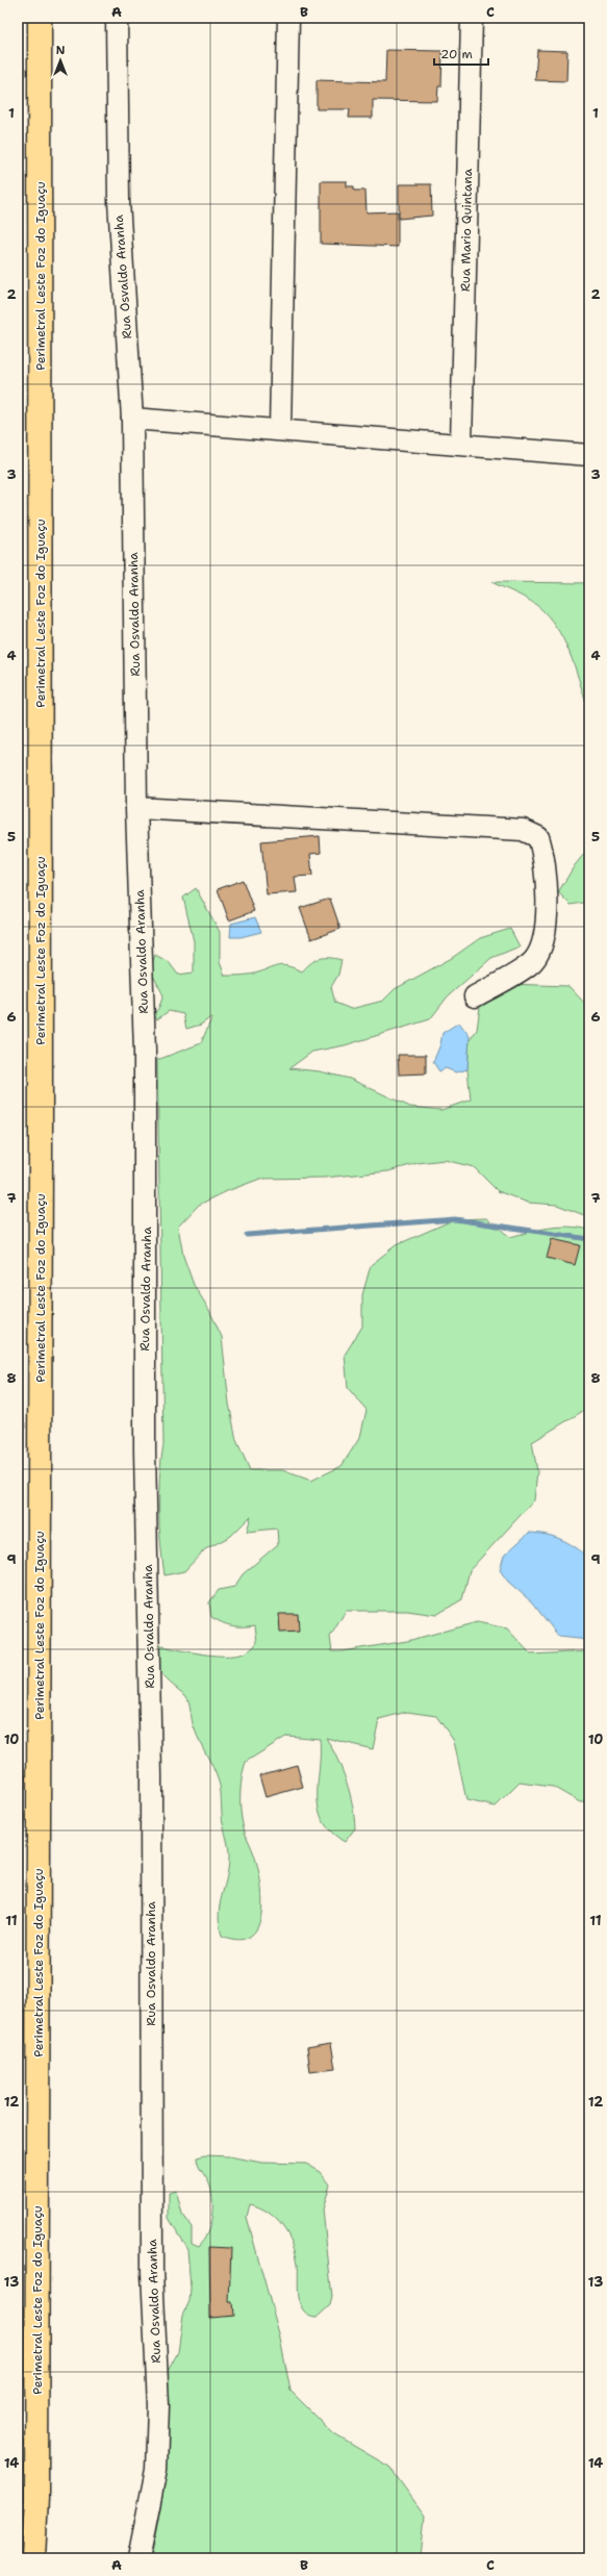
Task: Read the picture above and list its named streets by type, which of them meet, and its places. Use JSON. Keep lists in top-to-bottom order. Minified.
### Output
{"streets":{"highway":["Perimetral Leste Foz do Iguaçu"],"street":["Rua Mario Quintana","Rua Osvaldo Aranha"]},"scale_bar":"20 m","north":"top","grid":{"columns":["A","B","C"],"rows":["1","2","3","4","5","6","7","8","9","10","11","12","13","14"]}}
